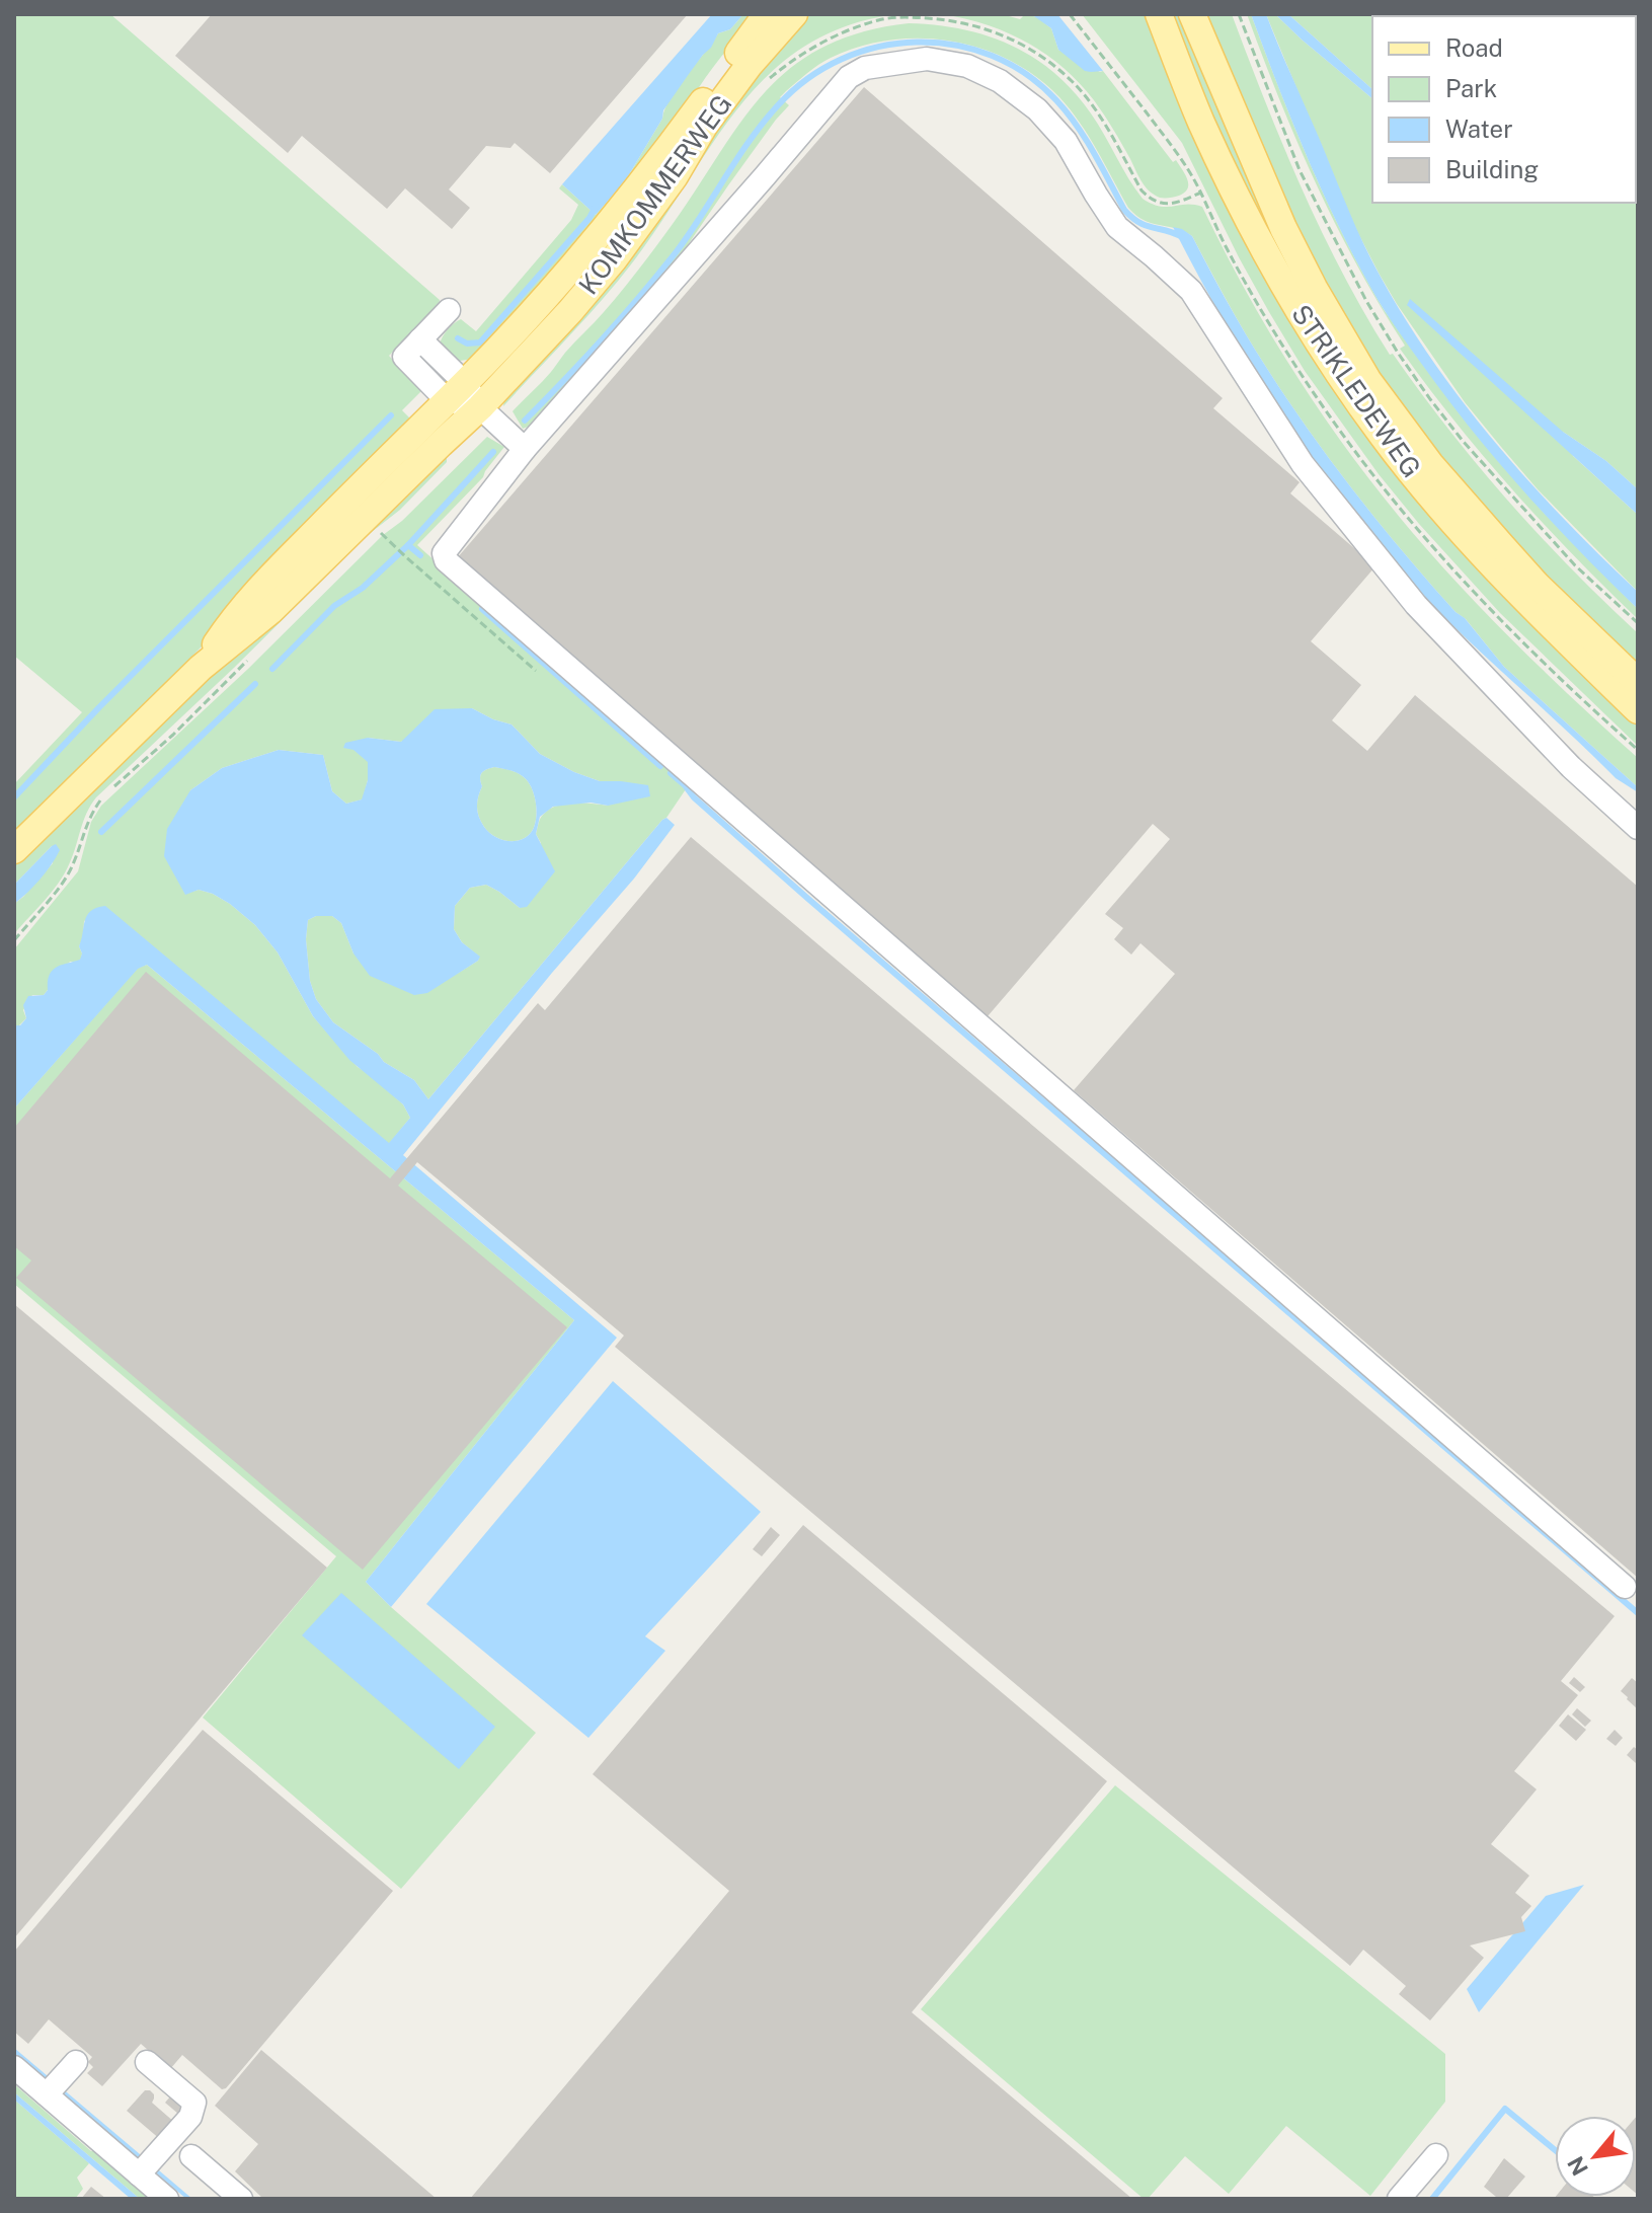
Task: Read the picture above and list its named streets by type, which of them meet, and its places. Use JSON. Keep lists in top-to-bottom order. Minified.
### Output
{"streets":{"main road":["KOMKOMMERWEG","STRIKLEDEWEG"]},"legend":["Road","Park","Water","Building"],"north":"bottom left"}
